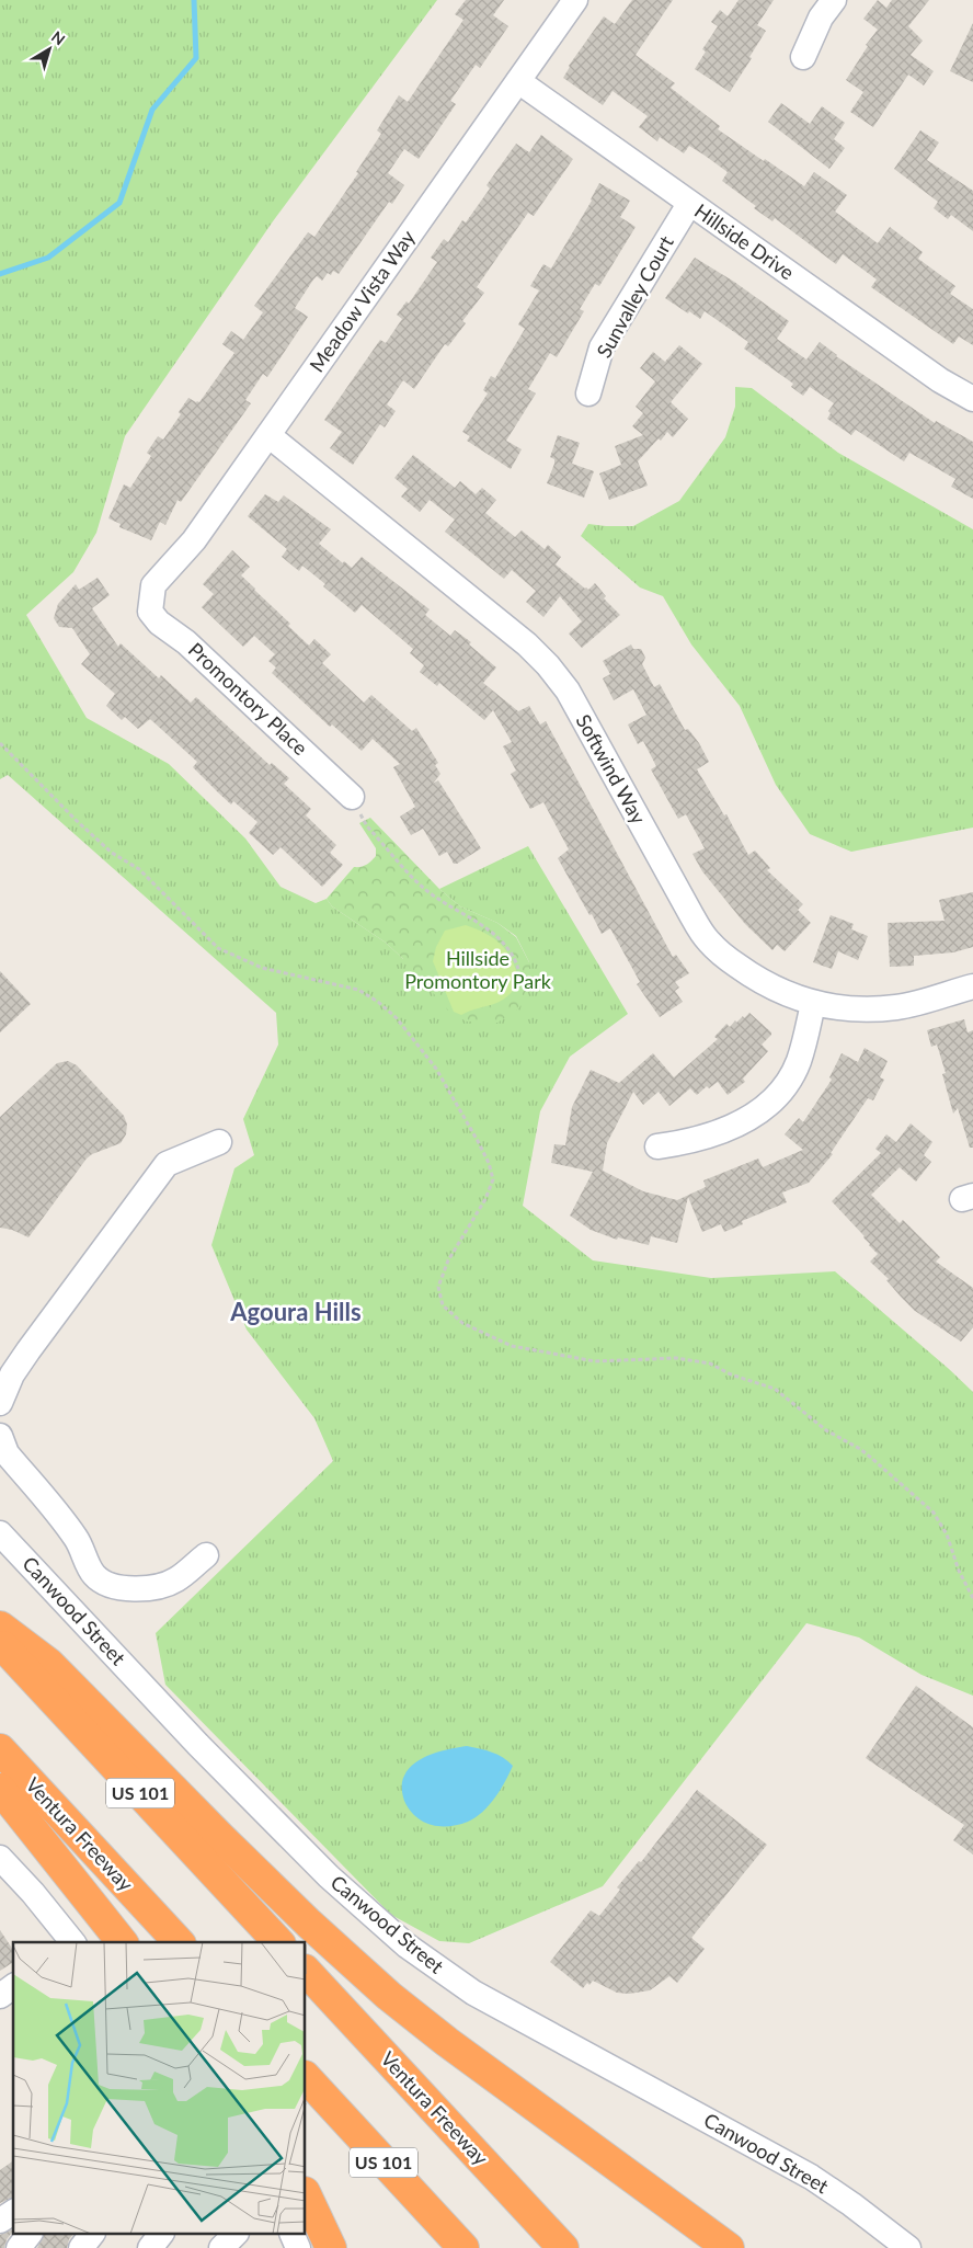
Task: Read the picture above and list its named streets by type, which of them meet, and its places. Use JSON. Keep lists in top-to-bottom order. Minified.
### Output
{"streets":{"highway":["US 101","Ventura Freeway"],"street":["Hillside Drive","Sunvalley Court","Meadow Vista Way","Promontory Place","Softwind Way","Canwood Street"]},"crossings":[["Hillside Drive","Sunvalley Court"],["Hillside Drive","Meadow Vista Way"],["Meadow Vista Way","Promontory Place"],["Meadow Vista Way","Softwind Way"]],"districts":["Agoura Hills"],"parks":["Hillside Promontory Park"],"north":"top right"}
